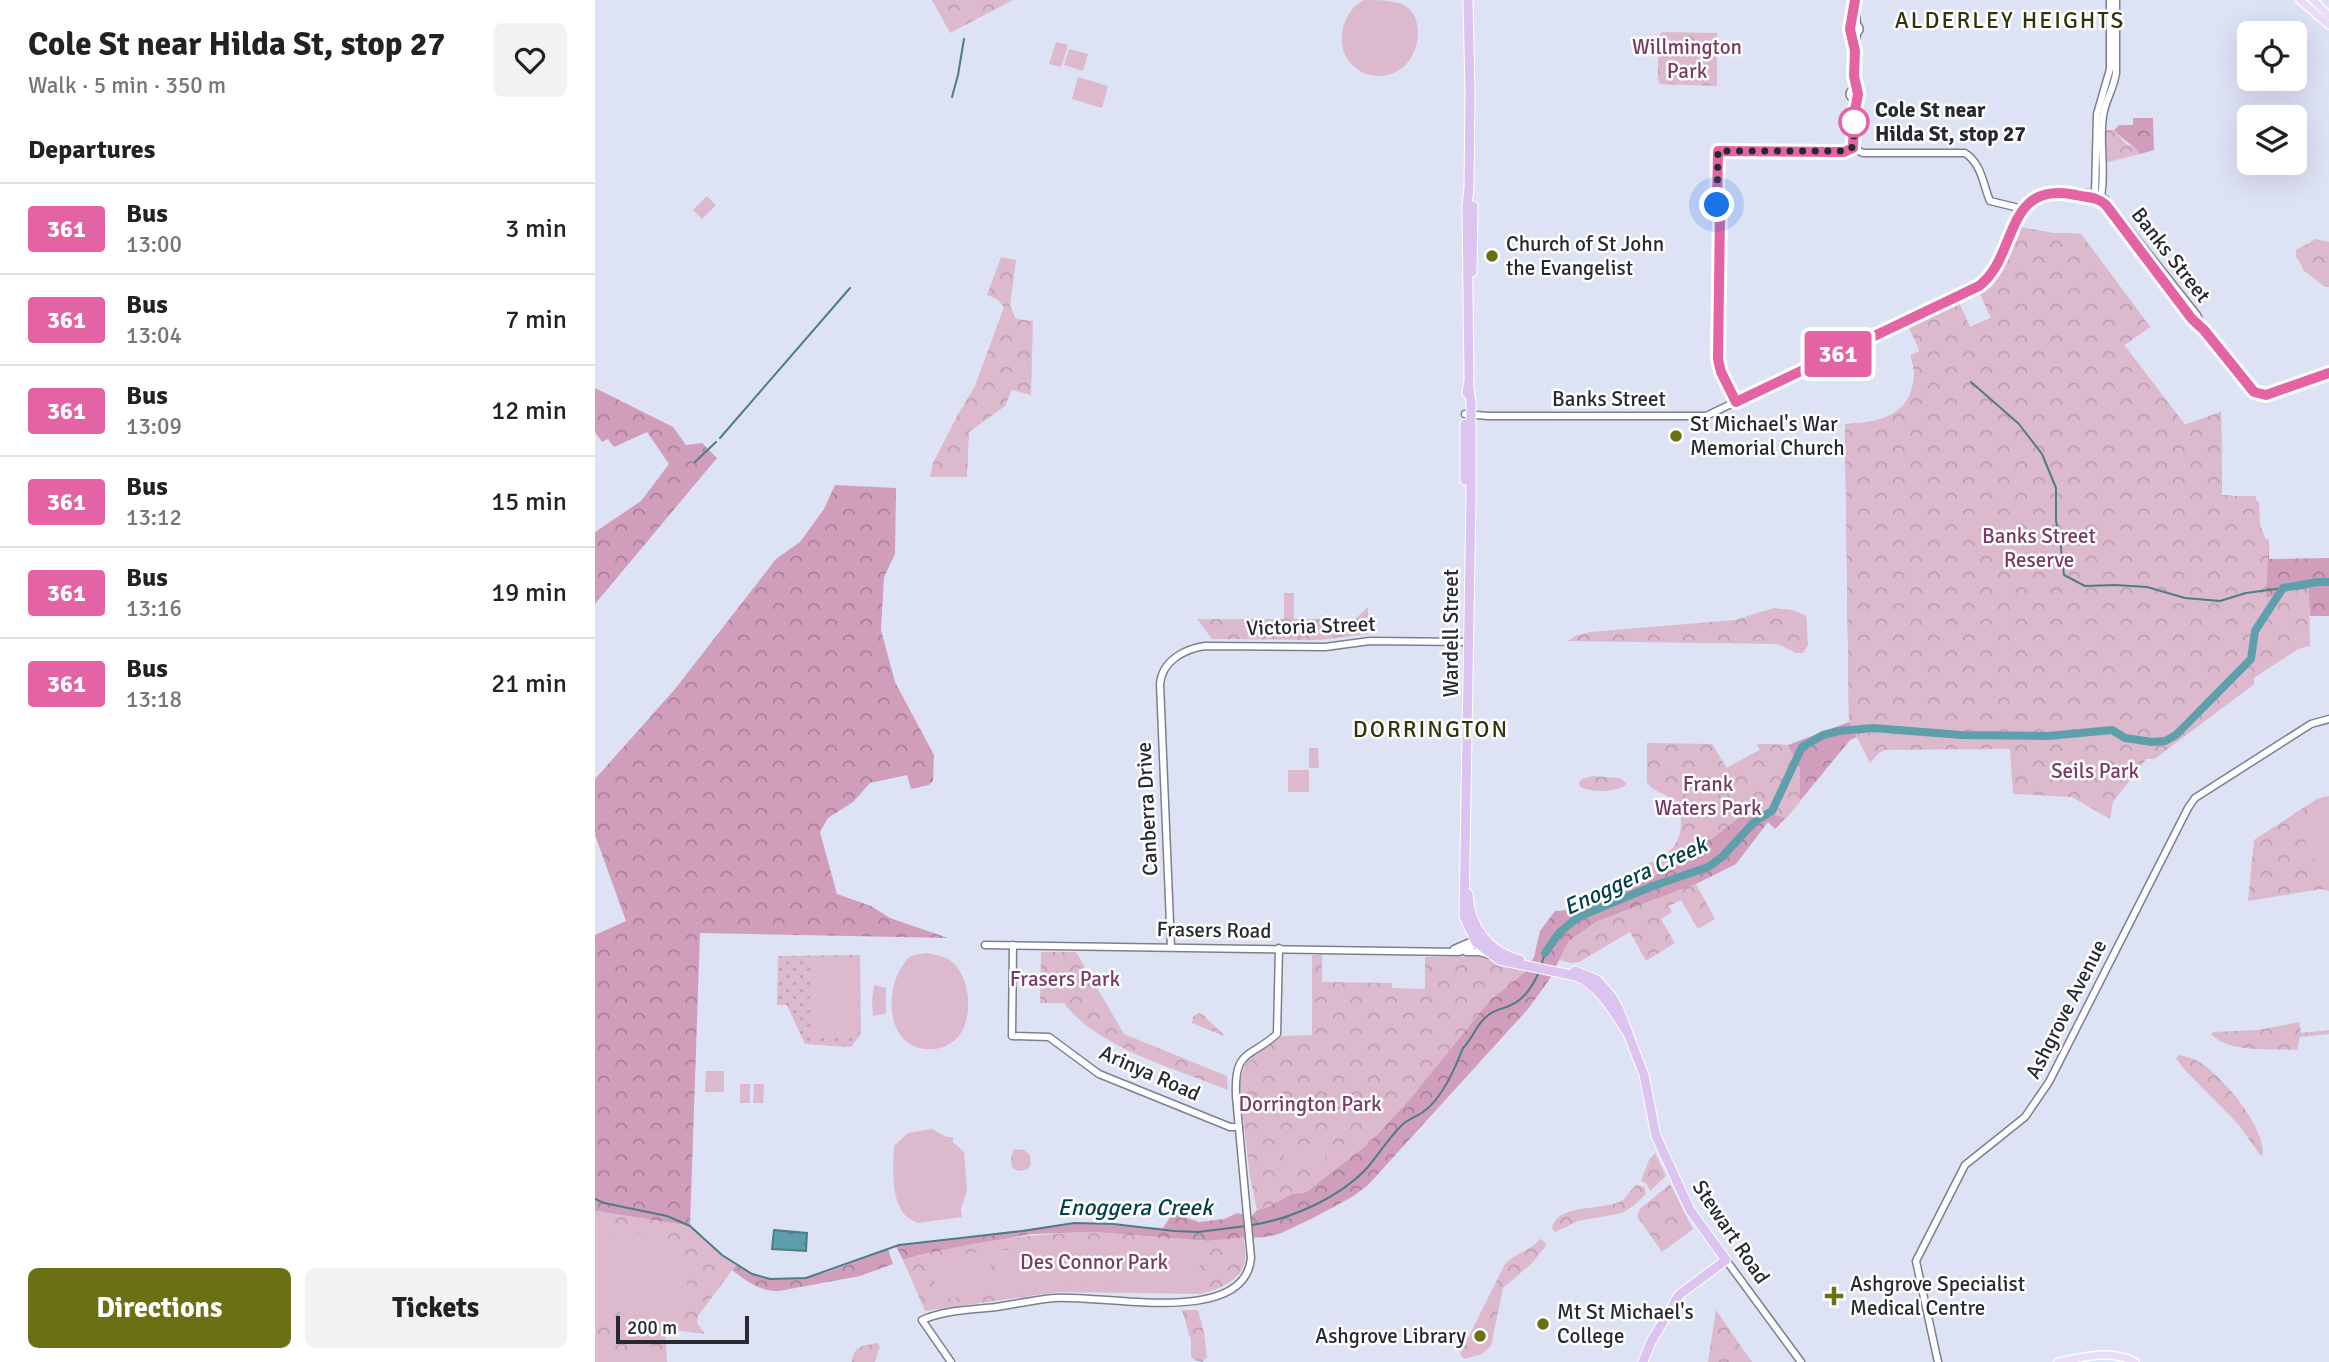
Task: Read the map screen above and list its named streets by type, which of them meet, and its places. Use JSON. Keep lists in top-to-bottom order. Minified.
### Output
{"streets":{"highway":["Wardell Street","Stewart Road"],"street":["Banks Street","Victoria Street","Canberra Drive","Frasers Road","Ashgrove Avenue","Arinya Road"]},"crossings":[["Banks Street","Wardell Street"],["Victoria Street","Wardell Street"],["Victoria Street","Canberra Drive"],["Wardell Street","Frasers Road"],["Wardell Street","Stewart Road"],["Canberra Drive","Frasers Road"],["Frasers Road","Arinya Road"],["Frasers Road","Stewart Road"]],"districts":["ALDERLEY HEIGHTS","DORRINGTON"],"water":["Enoggera Creek"],"parks":["Willmington Park","Banks Street Reserve","Seils Park","Frank Waters Park","Frasers Park","Dorrington Park","Des Connor Park"],"places":{"other":["Cole St near Hilda St, stop 27","Church of St John the Evangelist","St Michael's War Memorial Church","Mt St Michael's College","Ashgrove Library"],"health":["Ashgrove Specialist Medical Centre"]},"lines":["bus line 361"],"scale_bar":"200 m","page":{"heading":[["Cole St near Hilda St, stop 27","Walk · 5 min · 350 m"],"Departures"],"on_map":"361","list":[{"mark":"361","name":"Bus","note":"13:00","value":"3 min"},{"mark":"361","name":"Bus","note":"13:04","value":"7 min"},{"mark":"361","name":"Bus","note":"13:09","value":"12 min"},{"mark":"361","name":"Bus","note":"13:12","value":"15 min"},{"mark":"361","name":"Bus","note":"13:16","value":"19 min"},{"mark":"361","name":"Bus","note":"13:18","value":"21 min"}],"buttons":["Directions","Tickets"],"scale":"200 m"}}
